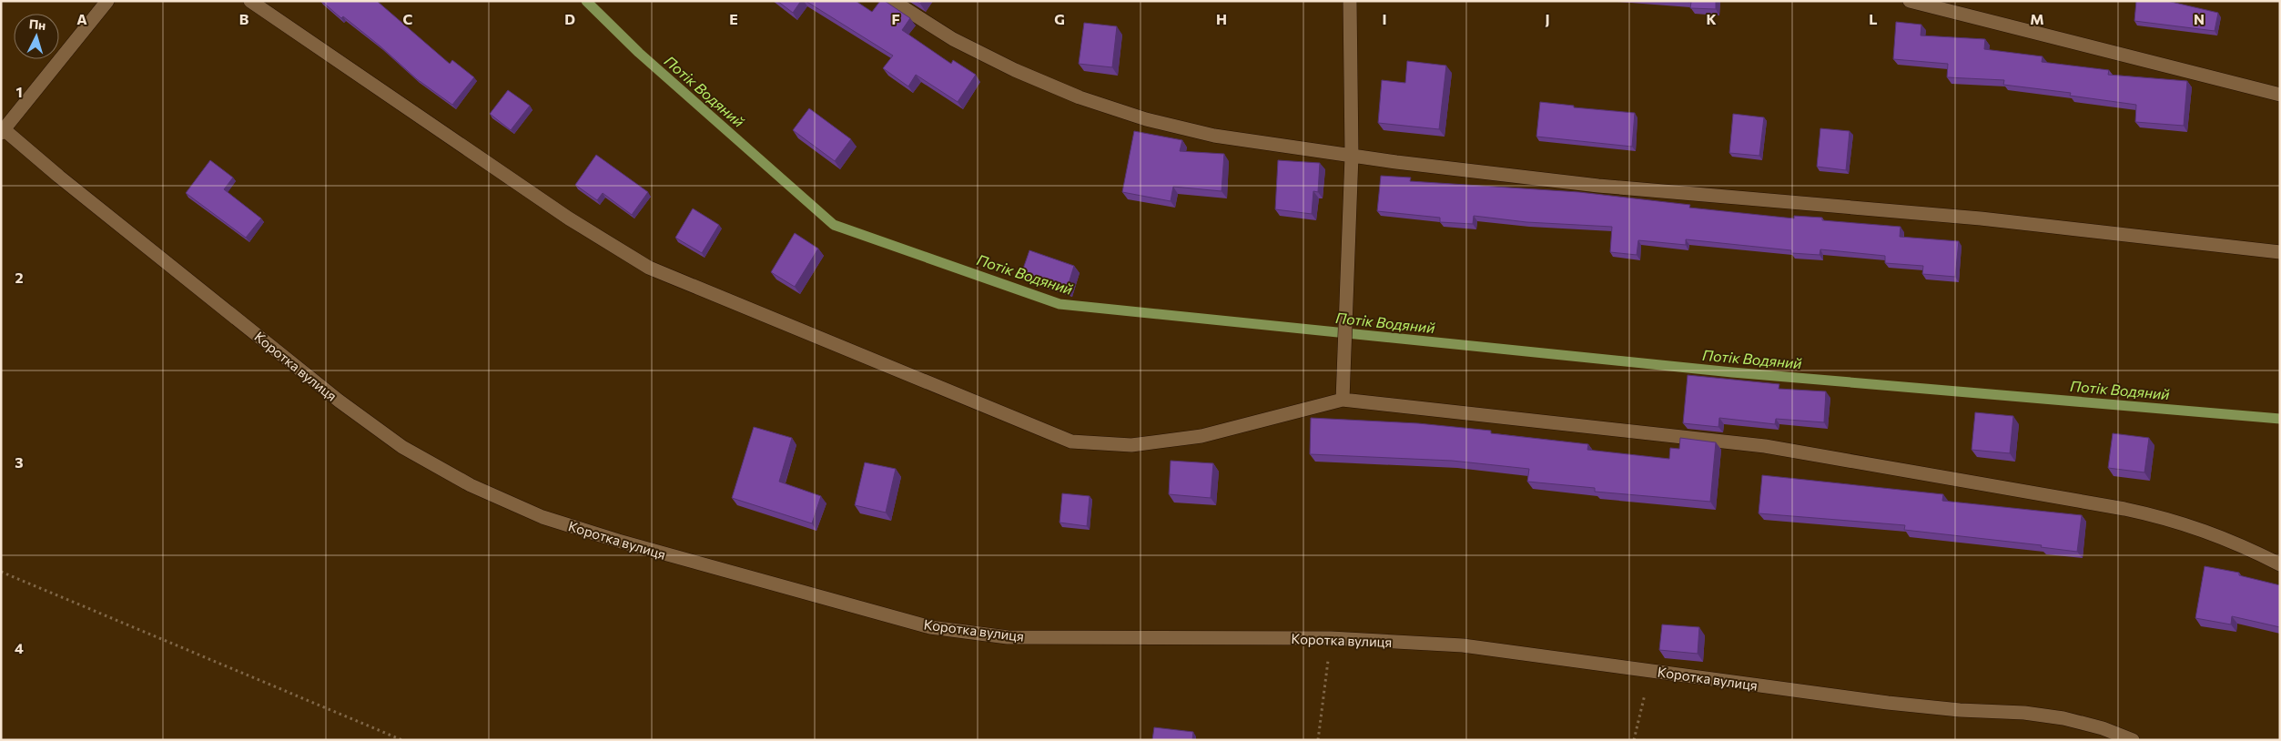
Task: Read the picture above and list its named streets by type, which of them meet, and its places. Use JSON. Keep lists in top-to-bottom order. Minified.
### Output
{"streets":{"street":["Коротка вулиця"]},"water":["Потік Водяний"],"north":"top","grid":{"columns":["A","B","C","D","E","F","G","H","I","J","K","L","M","N"],"rows":["1","2","3","4"]}}
